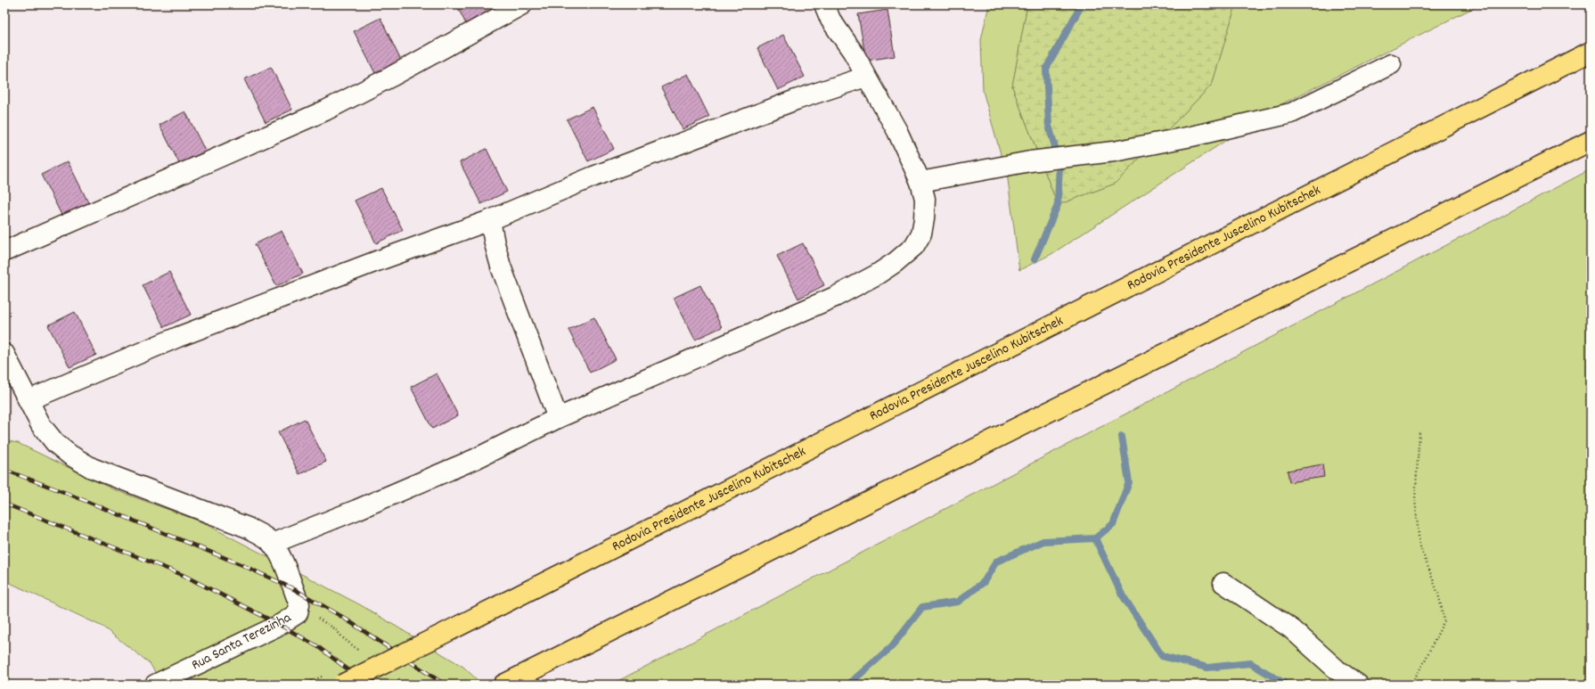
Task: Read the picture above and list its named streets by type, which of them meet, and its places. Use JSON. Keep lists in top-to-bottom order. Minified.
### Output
{"streets":{"highway":["Rodovia Presidente Juscelino Kubitschek"],"street":["Rua Santa Terezinha"]}}
